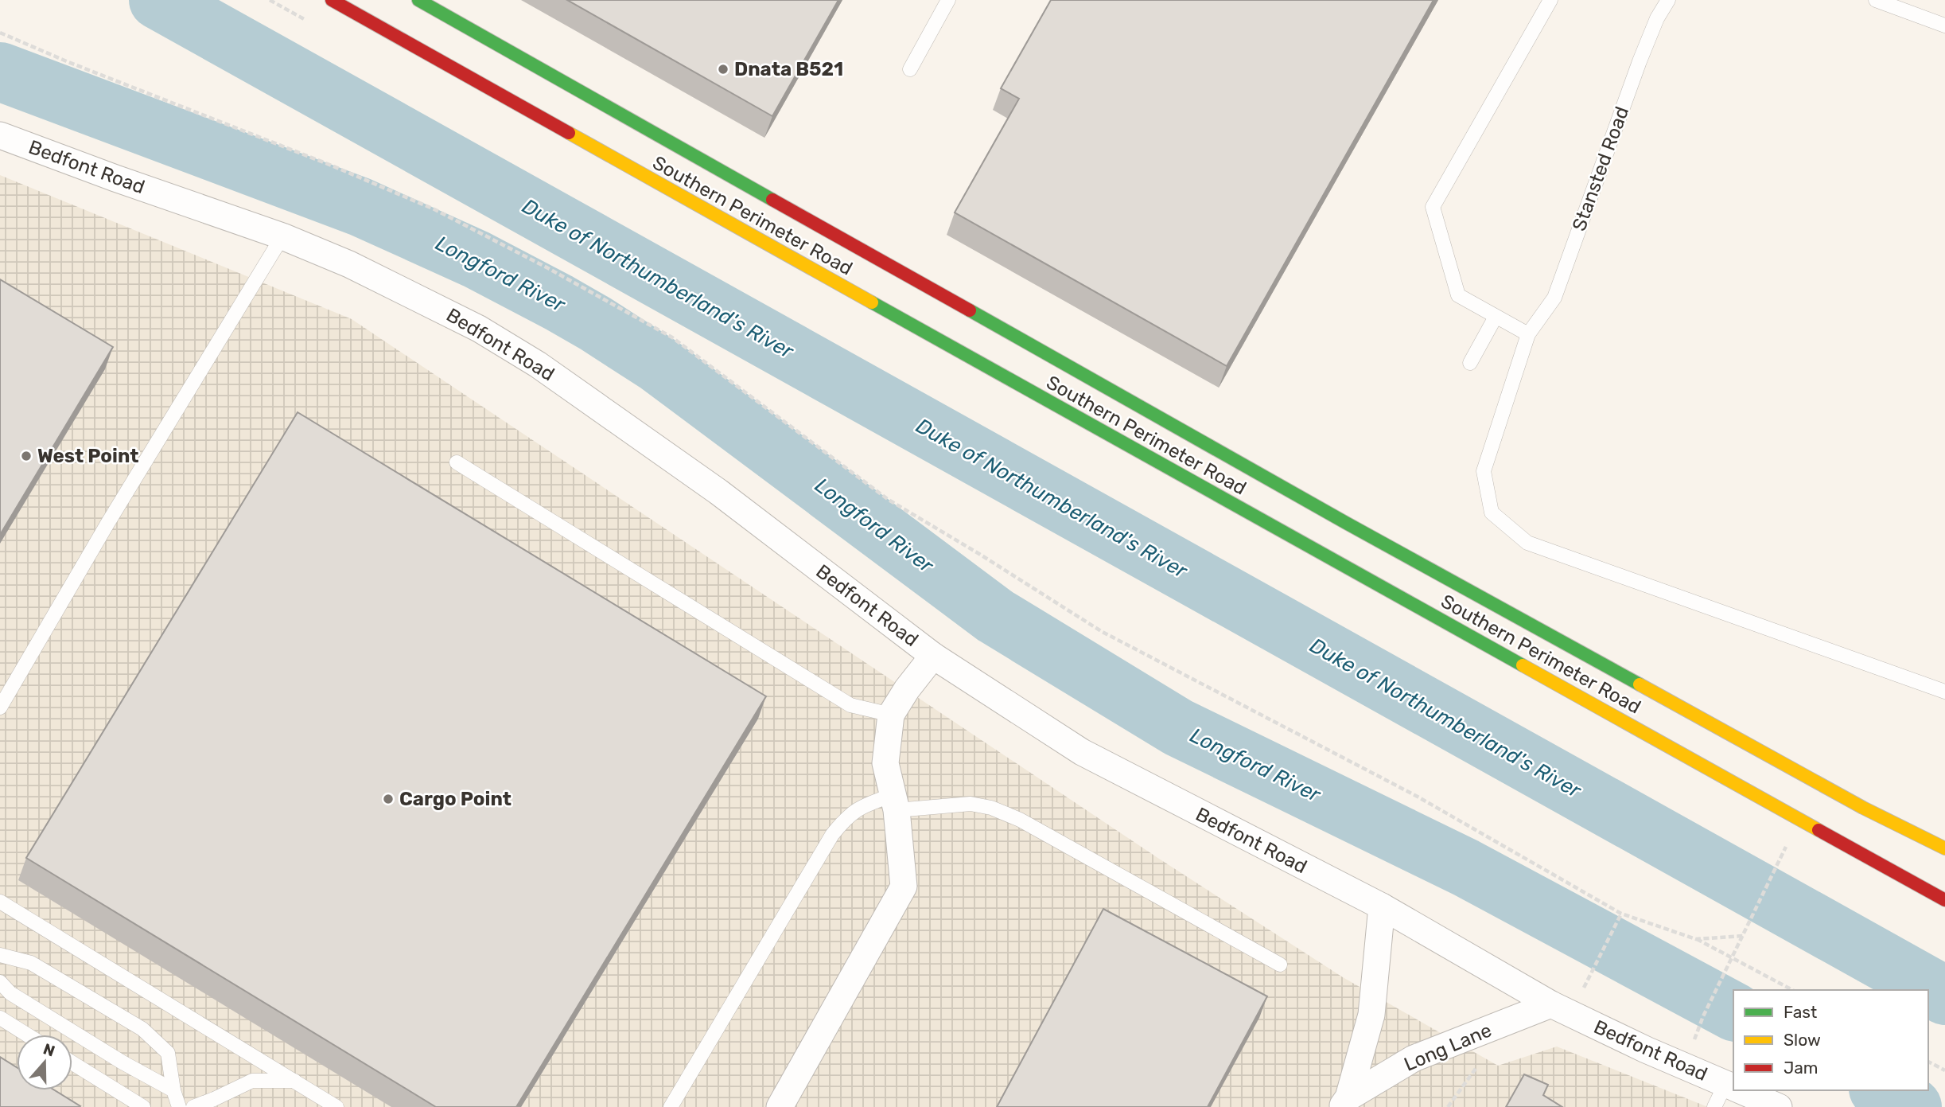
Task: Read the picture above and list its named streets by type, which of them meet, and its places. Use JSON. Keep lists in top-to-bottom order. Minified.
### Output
{"streets":{"street":["Bedfont Road","Southern Perimeter Road","Long Lane"],"lane":["Stansted Road"]},"crossings":[["Bedfont Road","Long Lane"]],"water":["Longford River","Duke of Northumberland's River"],"places":["Dnata B521","West Point","Cargo Point"],"legend":["Fast","Slow","Jam"],"north":"top"}
